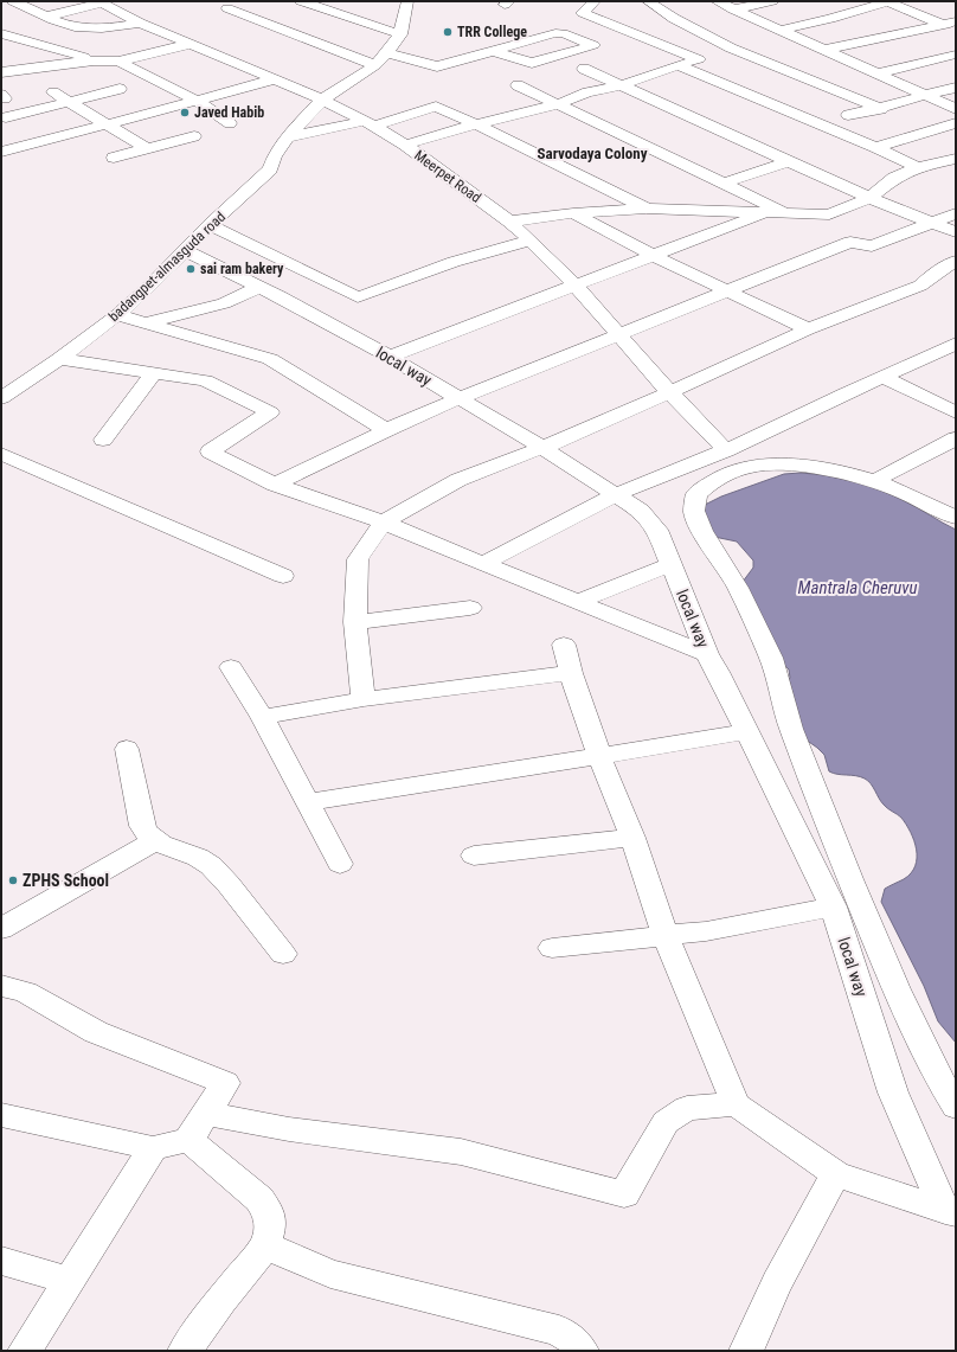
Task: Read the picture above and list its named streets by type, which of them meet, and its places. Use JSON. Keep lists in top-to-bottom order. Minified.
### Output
{"streets":{"street":["Meerpet Road","badangpet-almasguda road","local way"]},"crossings":[["Meerpet Road","badangpet-almasguda road"],["badangpet-almasguda road","local way"]],"districts":["Sarvodaya Colony"],"water":["Mantrala Cheruvu"],"places":["TRR College","Javed Habib","sai ram bakery","ZPHS School"]}
